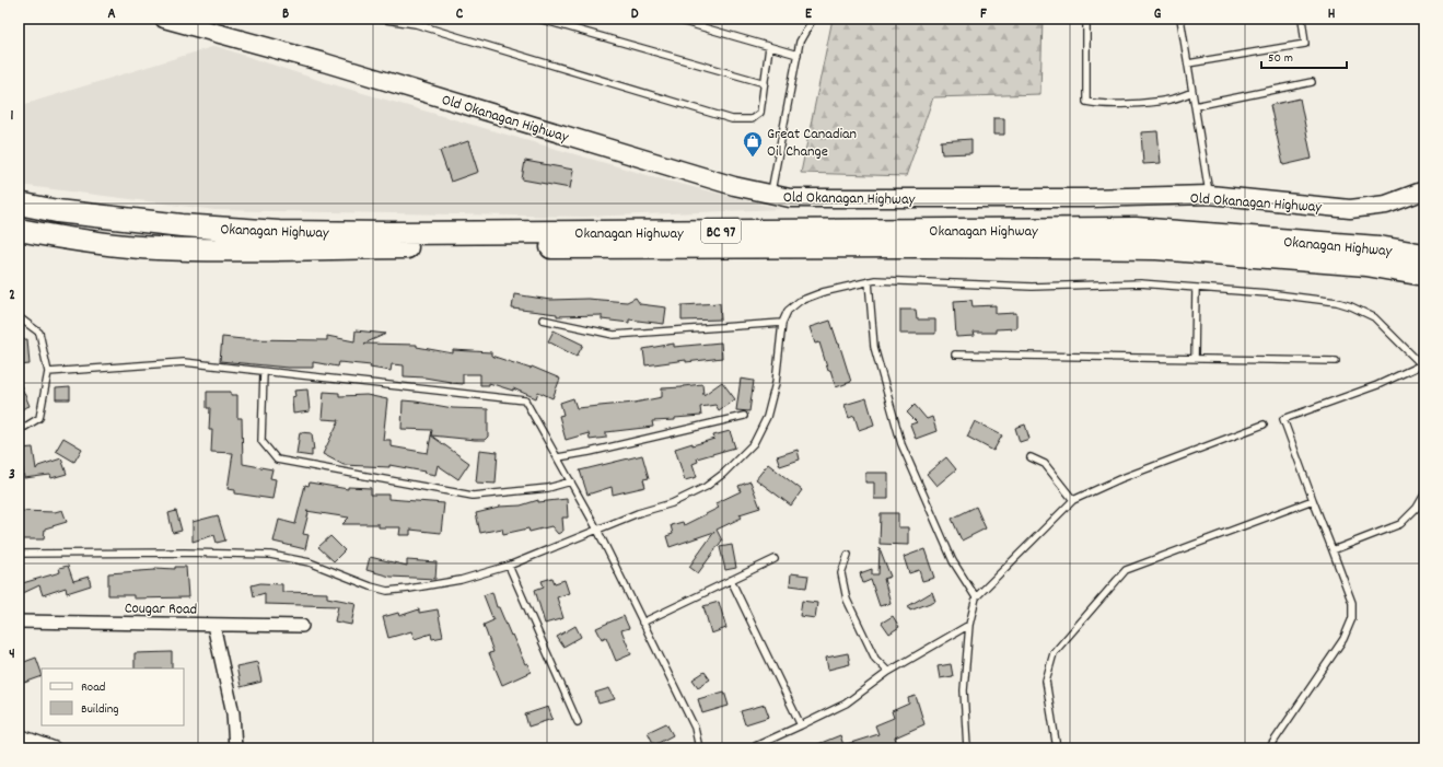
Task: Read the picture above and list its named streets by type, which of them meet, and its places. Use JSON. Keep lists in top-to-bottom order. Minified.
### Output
{"streets":{"highway":["Okanagan Highway","BC 97"],"street":["Old Okanagan Highway","Cougar Road"]},"places":{"shop":["Great Canadian Oil Change"]},"legend":["Road","Building"],"scale_bar":"50 m","grid":{"columns":["A","B","C","D","E","F","G","H"],"rows":["1","2","3","4"]}}
